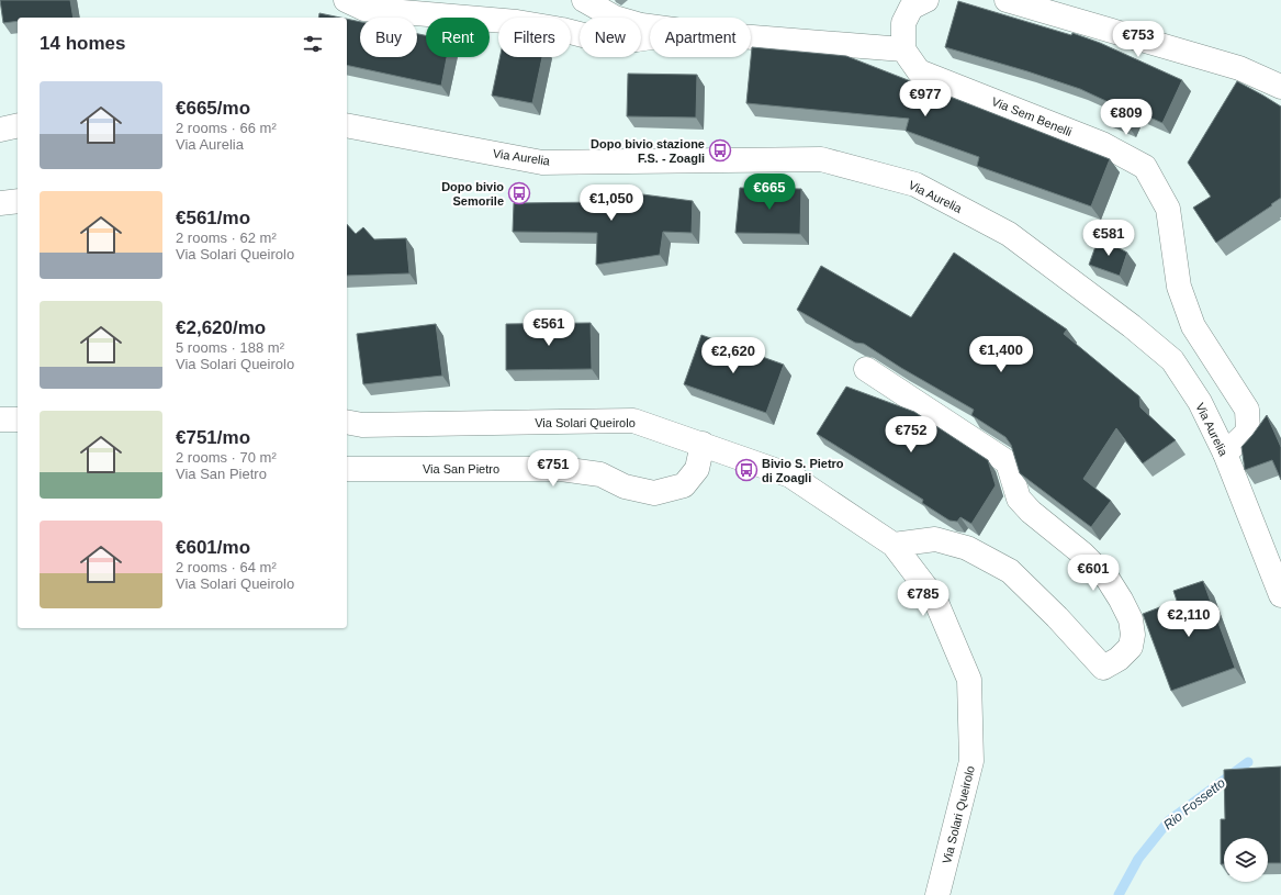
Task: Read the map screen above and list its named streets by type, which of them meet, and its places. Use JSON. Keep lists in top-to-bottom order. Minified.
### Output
{"streets":{"street":["Via Sem Benelli","Via Aurelia","Via Solari Queirolo","Via San Pietro"]},"crossings":[["Via Sem Benelli","Via Aurelia"],["Via Solari Queirolo","Via San Pietro"]],"water":["Rio Fossetto"],"places":{"bus stop":["Dopo bivio stazione F.S. - Zoagli","Dopo bivio Semorile","Bivio S. Pietro di Zoagli"]},"page":{"chip":["Buy","Rent","Filters","New","Apartment"],"heading":"14 homes","price":["€753","€977","€809","€665","€1,050","€581","€561","€1,400","€2,620","€752","€751","€601","€785","€2,110"],"list":[{"name":"€665/mo","note":"2 rooms · 66 m² · Via Aurelia"},{"name":"€561/mo","note":"2 rooms · 62 m² · Via Solari Queirolo"},{"name":"€2,620/mo","note":"5 rooms · 188 m² · Via Solari Queirolo"},{"name":"€751/mo","note":"2 rooms · 70 m² · Via San Pietro"},{"name":"€601/mo","note":"2 rooms · 64 m² · Via Solari Queirolo"}]}}
